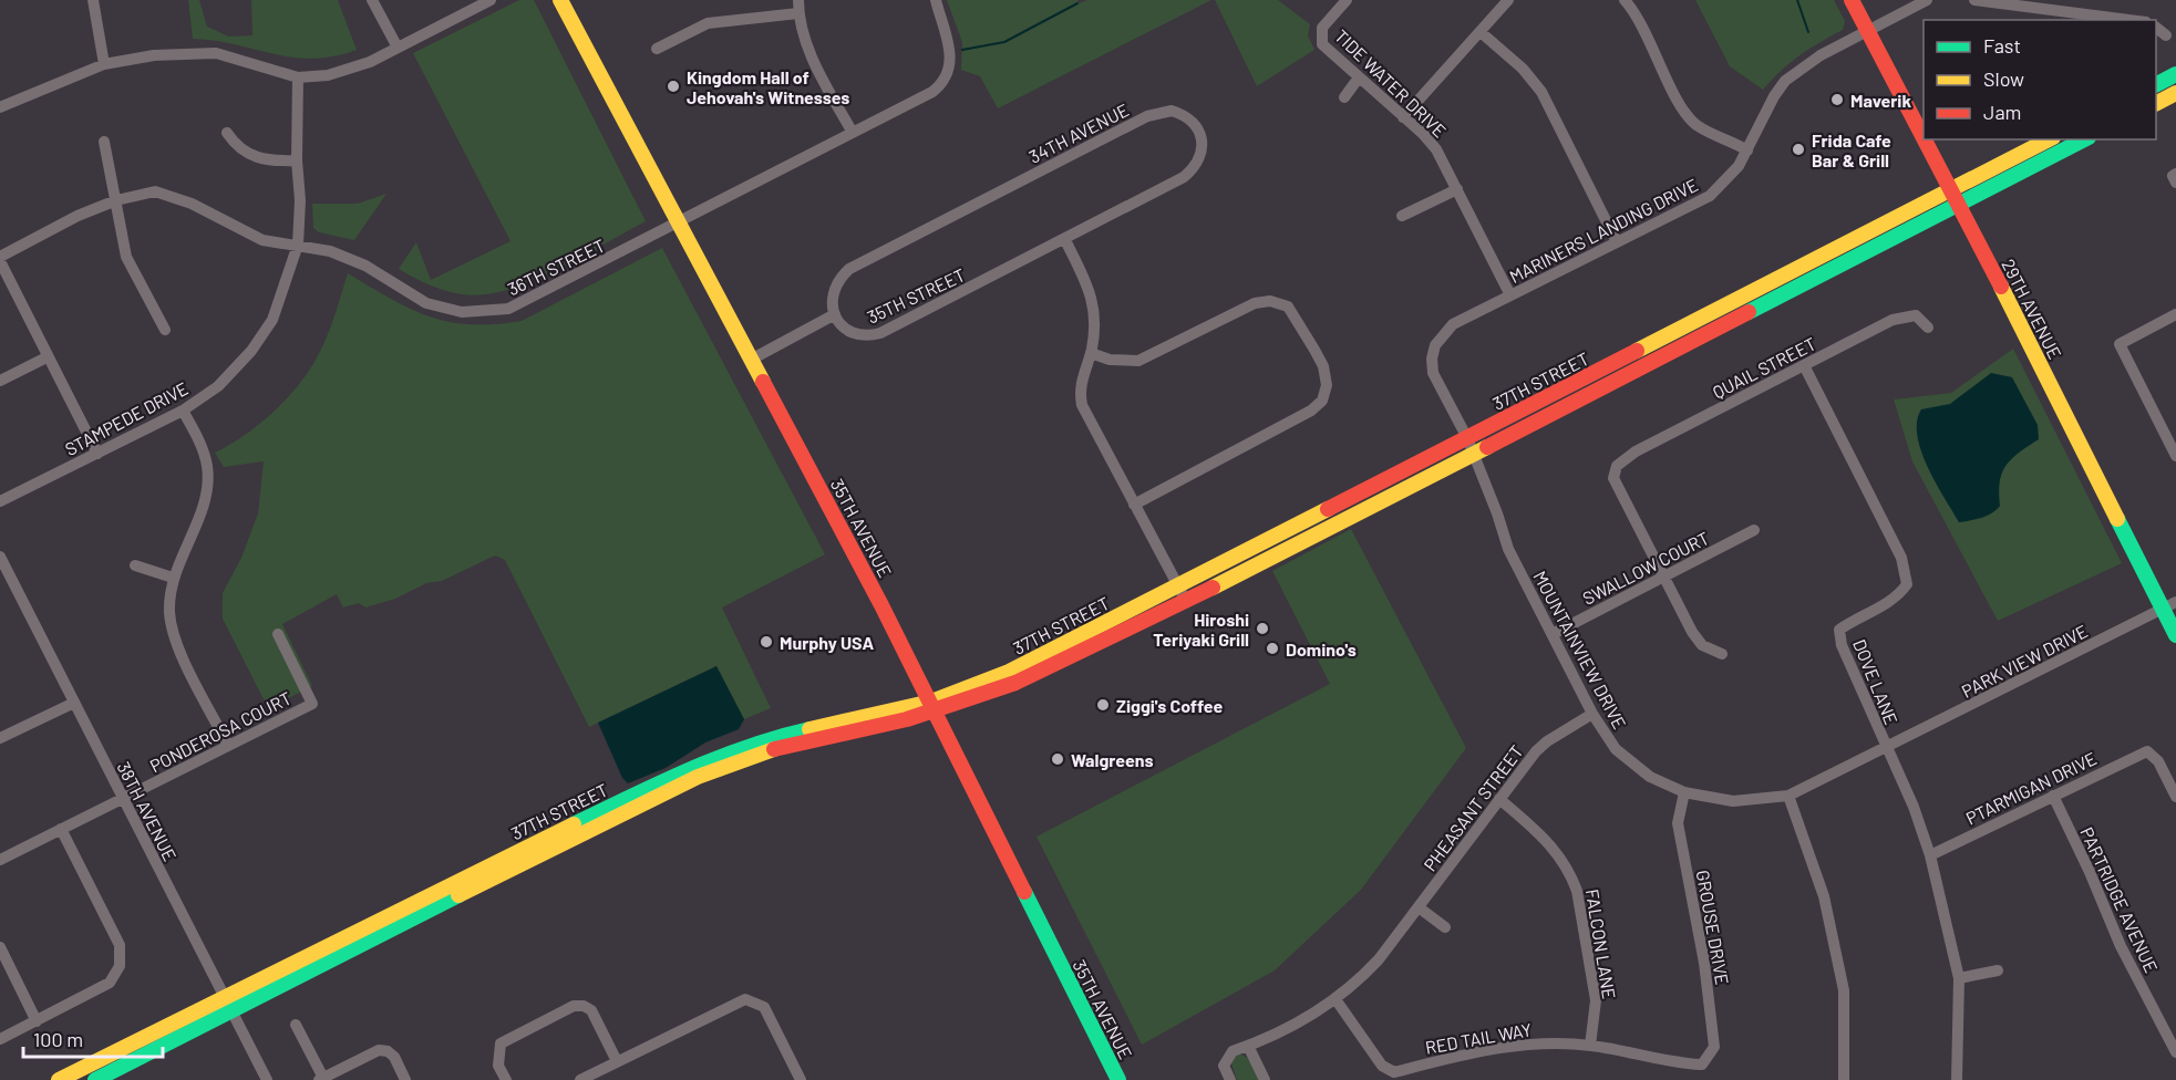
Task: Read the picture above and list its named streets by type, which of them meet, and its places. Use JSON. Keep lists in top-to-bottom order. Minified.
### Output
{"streets":{"main road":["29TH AVENUE","37TH STREET","35TH AVENUE"],"street":["TIDE WATER DRIVE","34TH AVENUE","MARINERS LANDING DRIVE","36TH STREET","35TH STREET","QUAIL STREET","STAMPEDE DRIVE","SWALLOW COURT","MOUNTAINVIEW DRIVE","PARK VIEW DRIVE","DOVE LANE","PONDEROSA COURT","PTARMIGAN DRIVE","PHEASANT STREET","38TH AVENUE","PARTRIDGE AVENUE","GROUSE DRIVE","FALCON LANE","RED TAIL WAY"]},"crossings":[["TIDE WATER DRIVE","MARINERS LANDING DRIVE"],["34TH AVENUE","35TH STREET"],["MARINERS LANDING DRIVE","29TH AVENUE"],["MARINERS LANDING DRIVE","37TH STREET"],["MARINERS LANDING DRIVE","MOUNTAINVIEW DRIVE"],["36TH STREET","STAMPEDE DRIVE"],["36TH STREET","35TH AVENUE"],["29TH AVENUE","37TH STREET"],["29TH AVENUE","PARK VIEW DRIVE"],["QUAIL STREET","SWALLOW COURT"],["QUAIL STREET","DOVE LANE"],["37TH STREET","35TH AVENUE"],["37TH STREET","MOUNTAINVIEW DRIVE"],["37TH STREET","38TH AVENUE"],["SWALLOW COURT","MOUNTAINVIEW DRIVE"],["MOUNTAINVIEW DRIVE","PARK VIEW DRIVE"],["MOUNTAINVIEW DRIVE","DOVE LANE"],["MOUNTAINVIEW DRIVE","PHEASANT STREET"],["MOUNTAINVIEW DRIVE","GROUSE DRIVE"],["PARK VIEW DRIVE","DOVE LANE"],["DOVE LANE","PTARMIGAN DRIVE"],["PONDEROSA COURT","38TH AVENUE"],["PTARMIGAN DRIVE","PARTRIDGE AVENUE"],["PHEASANT STREET","FALCON LANE"],["PHEASANT STREET","RED TAIL WAY"],["GROUSE DRIVE","RED TAIL WAY"],["FALCON LANE","RED TAIL WAY"]],"places":["Kingdom Hall of Jehovah's Witnesses","Maverik","Frida Cafe Bar & Grill","Hiroshi Teriyaki Grill","Murphy USA","Domino's","Ziggi's Coffee","Walgreens"],"legend":["Fast","Slow","Jam"],"scale_bar":"100 m"}
